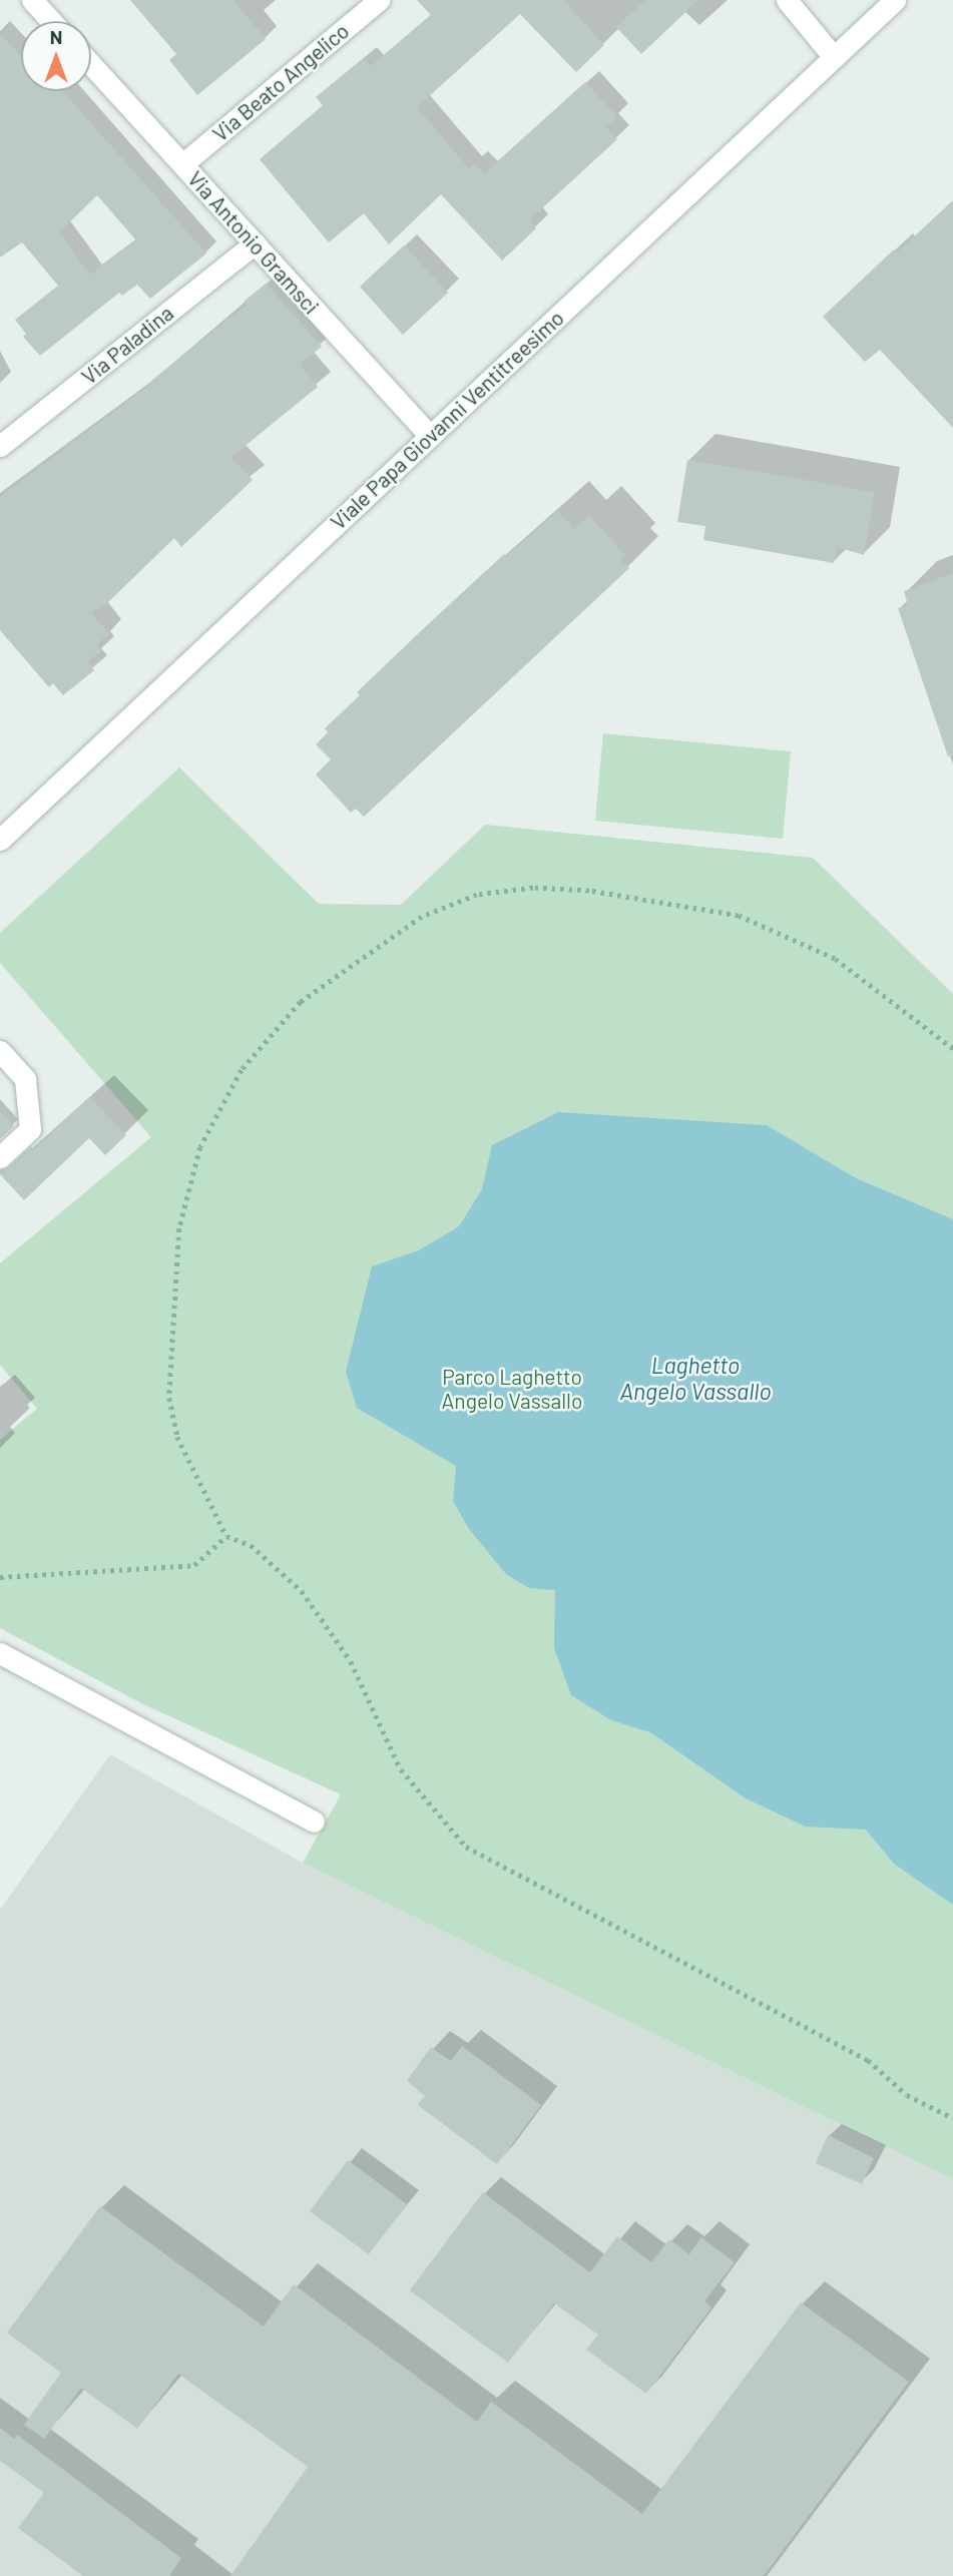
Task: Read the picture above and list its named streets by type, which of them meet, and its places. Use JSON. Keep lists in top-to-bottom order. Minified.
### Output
{"streets":{"street":["Via Beato Angelico","Via Antonio Gramsci","Via Paladina","Viale Papa Giovanni Ventitreesimo"]},"crossings":[["Via Beato Angelico","Via Antonio Gramsci"],["Via Antonio Gramsci","Via Paladina"],["Via Antonio Gramsci","Viale Papa Giovanni Ventitreesimo"]],"water":["Laghetto Angelo Vassallo"],"parks":["Parco Laghetto Angelo Vassallo"],"north":"top"}
